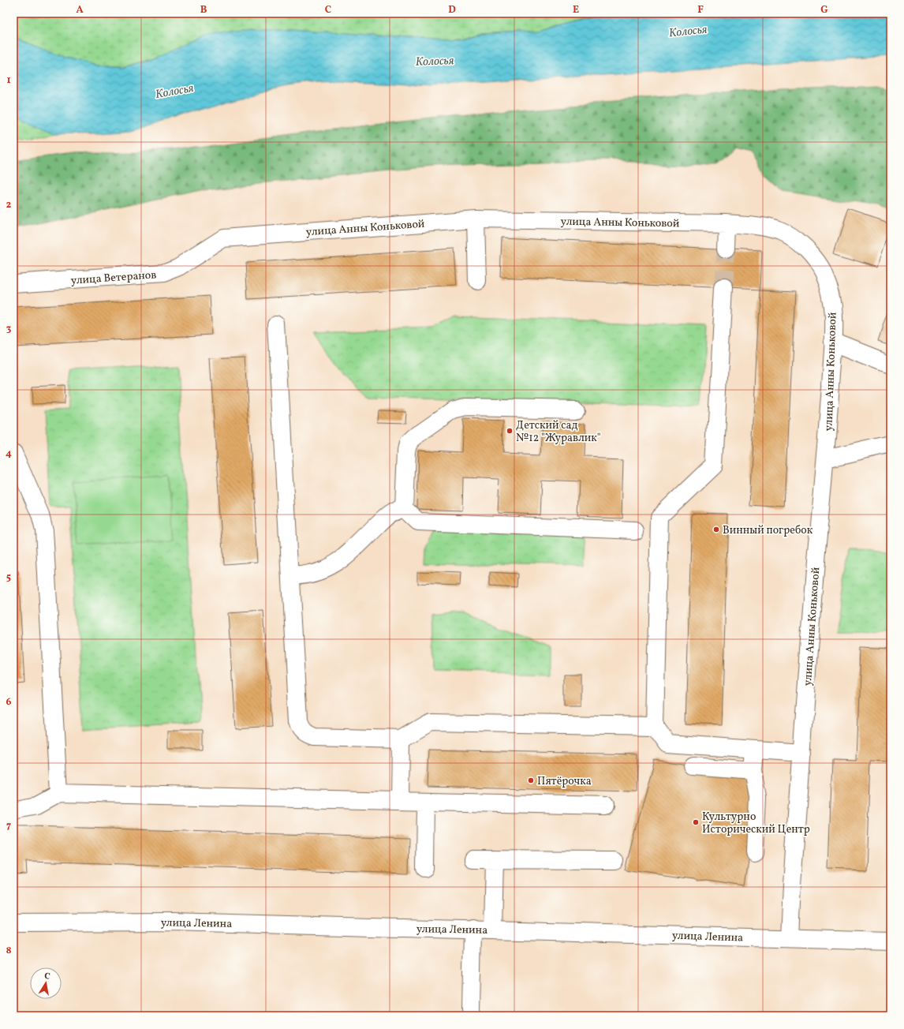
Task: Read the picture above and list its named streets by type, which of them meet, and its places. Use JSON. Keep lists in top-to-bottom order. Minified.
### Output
{"streets":{"street":["улица Анны Коньковой","улица Ветеранов","улица Ленина"]},"crossings":[["улица Анны Коньковой","улица Ветеранов"],["улица Анны Коньковой","улица Ленина"]],"water":["Колосья"],"places":["Детский сад №12 \"Журавлик\"","Винный погребок","Пятёрочка","Культурно Исторический Центр"],"north":"top","grid":{"columns":["A","B","C","D","E","F","G"],"rows":["1","2","3","4","5","6","7","8"]}}
